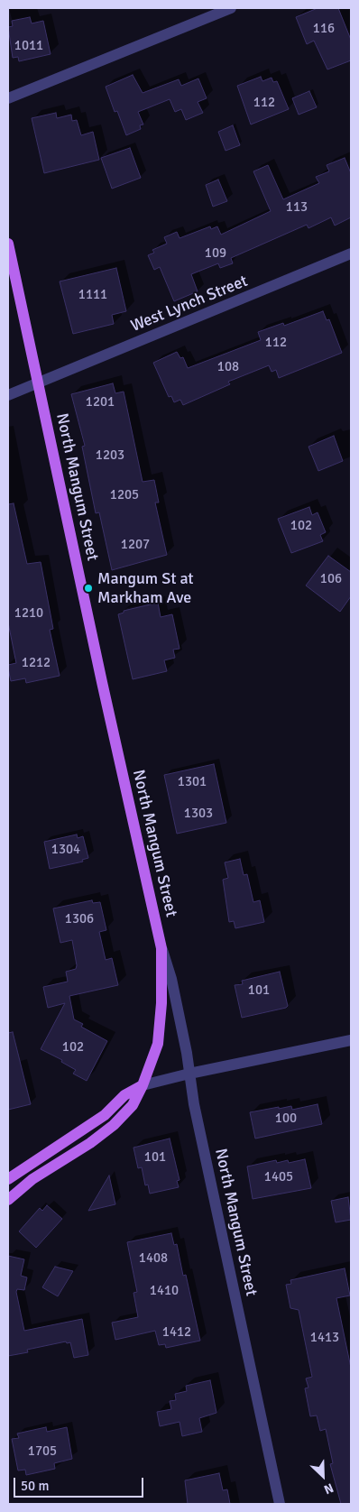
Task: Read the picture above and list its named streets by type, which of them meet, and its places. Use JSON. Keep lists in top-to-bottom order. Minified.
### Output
{"streets":{"main road":["North Mangum Street"],"street":["West Lynch Street"]},"crossings":[["West Lynch Street","North Mangum Street"]],"places":["Mangum St at Markham Ave"],"house_numbers":["116","1011","112","113","109","1111","112","108","1201","1203","1205","102","1207","106","1210","1212","1301","1303","1304","1306","101","102","100","101","1405","1408","1410","1412","1413","1705"],"scale_bar":"50 m","north":"bottom right"}
